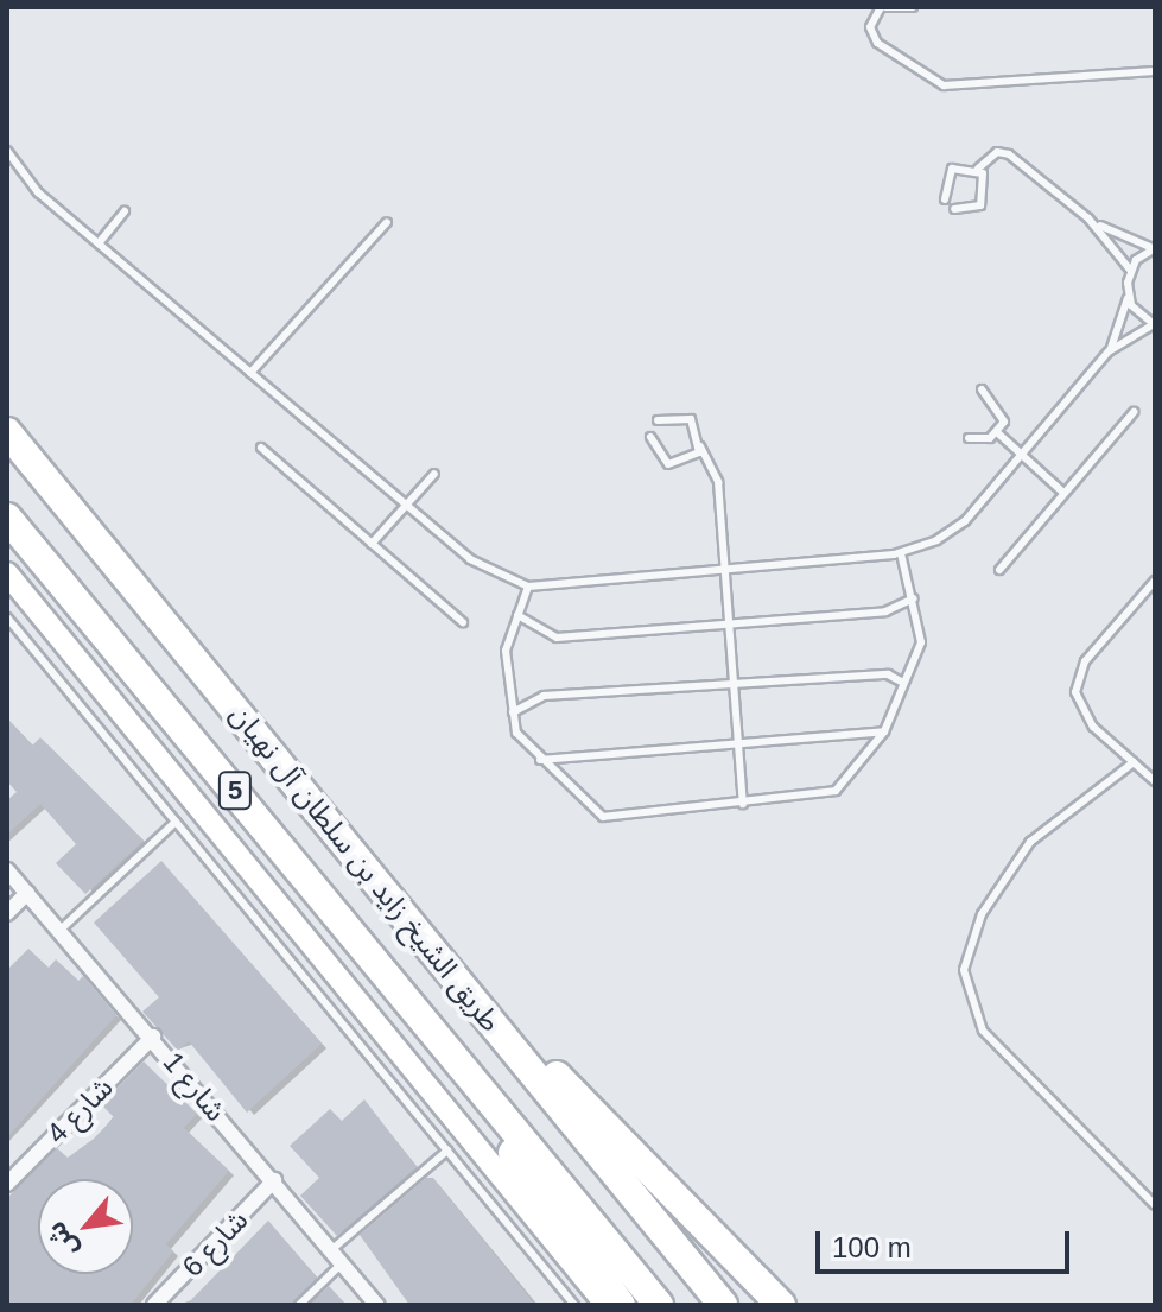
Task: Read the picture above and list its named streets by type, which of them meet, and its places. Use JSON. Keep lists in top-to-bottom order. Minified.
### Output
{"streets":{"highway":["5","طريق الشيخ زايد بن سلطان آل نهيان"],"street":["شارع 1","شارع 4","شارع 6"]},"crossings":[["شارع 1","شارع 4"],["شارع 1","شارع 6"]],"scale_bar":"100 m","north":"bottom left"}
